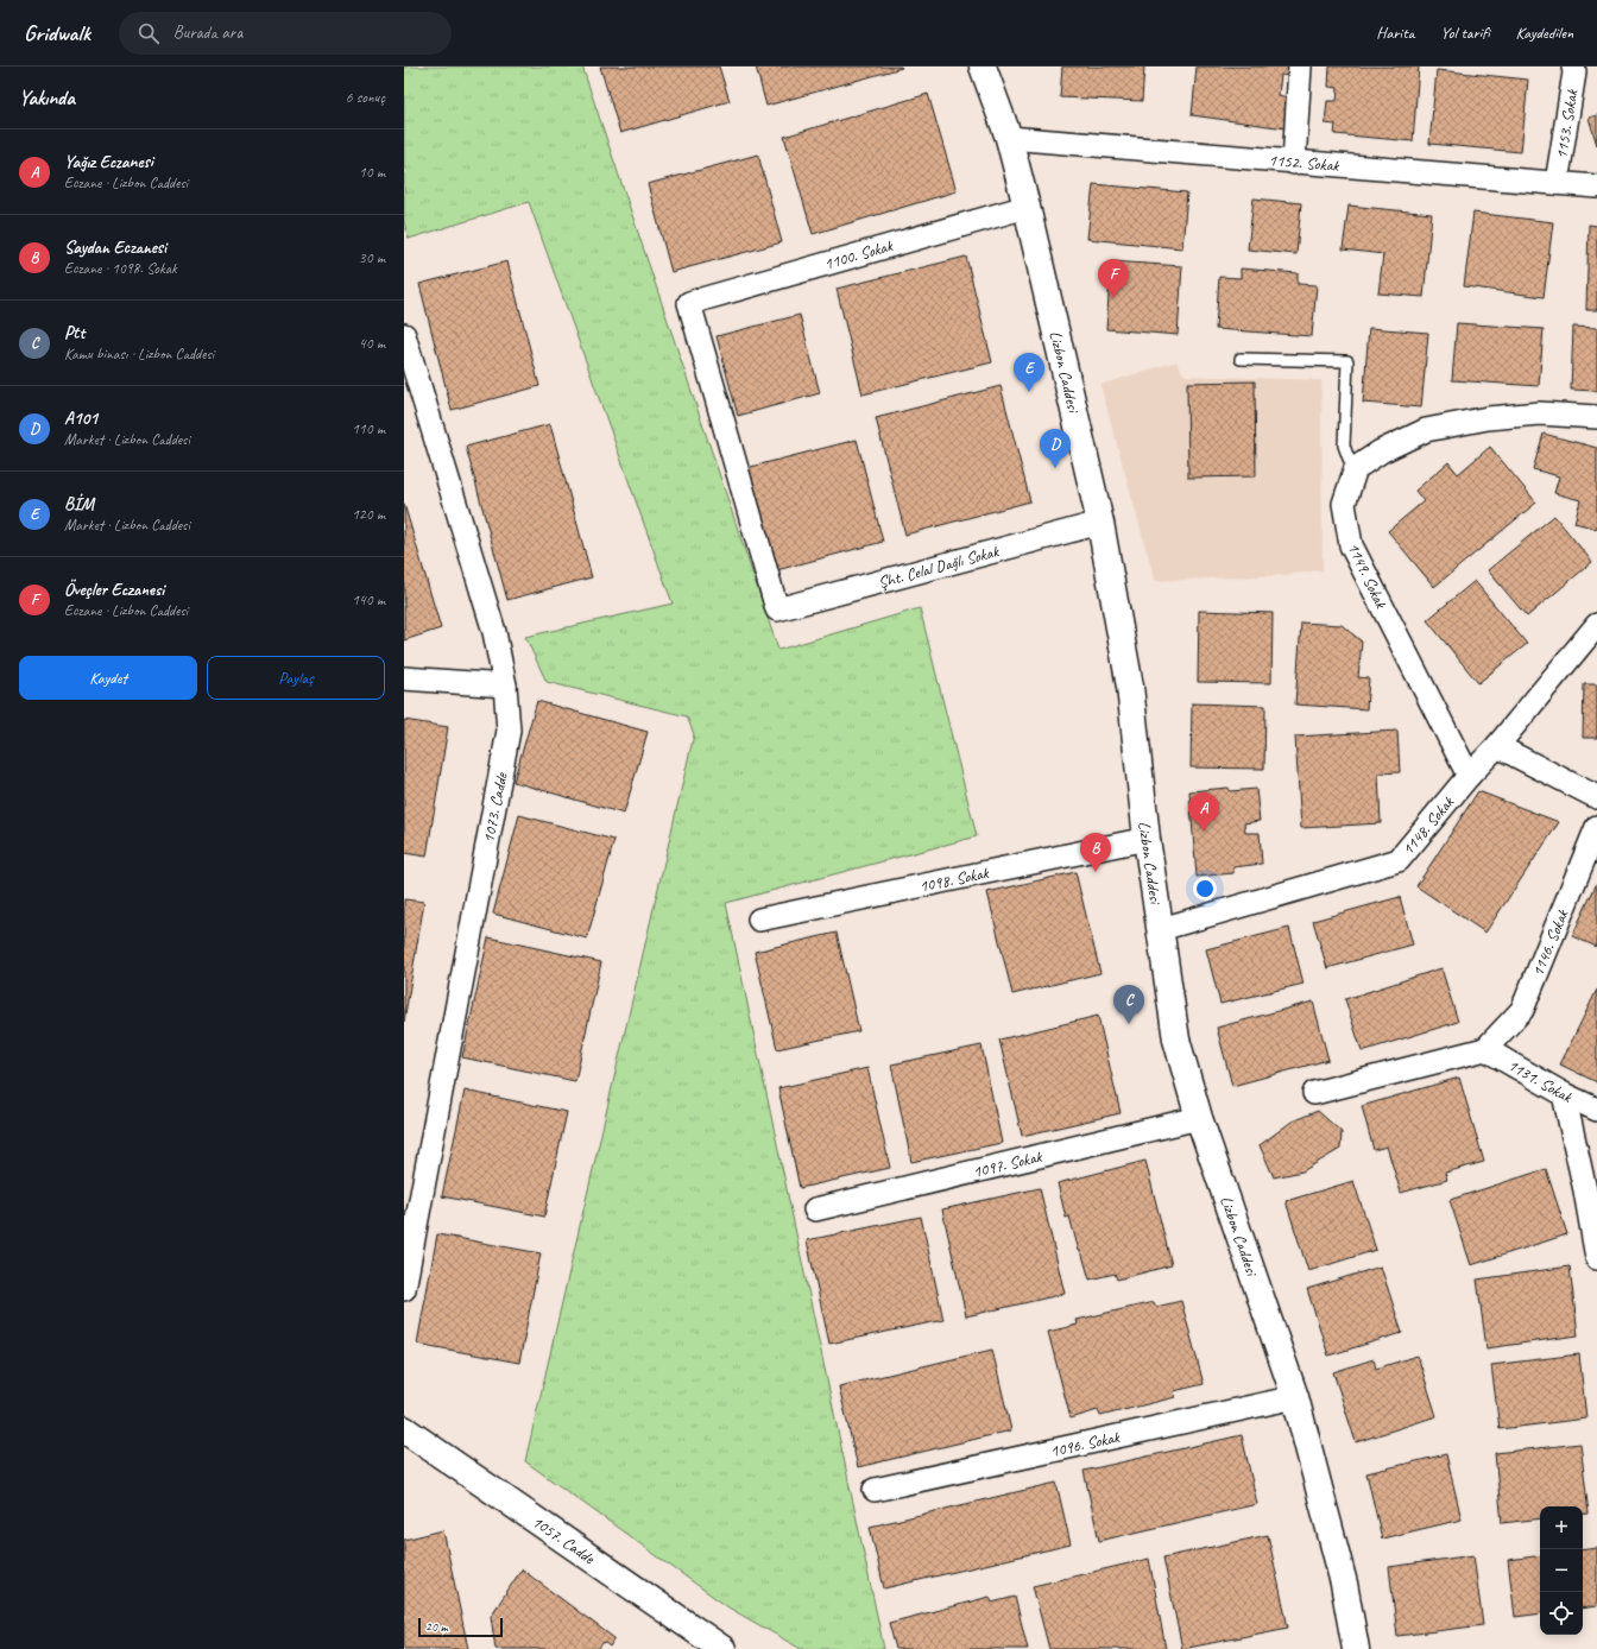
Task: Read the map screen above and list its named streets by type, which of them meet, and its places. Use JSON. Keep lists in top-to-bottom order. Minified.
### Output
{"streets":{"main road":["Lizbon Caddesi","1057. Cadde"],"street":["1153. Sokak","1152. Sokak","1100. Sokak","Şht. Celal Dağlı Sokak","1149. Sokak","1073. Cadde","1148. Sokak","1098. Sokak","1146. Sokak","1131. Sokak","1097. Sokak","1096. Sokak"]},"crossings":[["1153. Sokak","1152. Sokak"],["1152. Sokak","Lizbon Caddesi"],["1100. Sokak","Lizbon Caddesi"],["1100. Sokak","Şht. Celal Dağlı Sokak"],["Lizbon Caddesi","Şht. Celal Dağlı Sokak"],["Lizbon Caddesi","1148. Sokak"],["Lizbon Caddesi","1098. Sokak"],["Lizbon Caddesi","1097. Sokak"],["Lizbon Caddesi","1096. Sokak"],["1149. Sokak","1148. Sokak"],["1146. Sokak","1131. Sokak"]],"scale_bar":"20 m","page":{"header":"Gridwalk","search":"Burada ara","nav":["Harita","Yol tarifi","Kaydedilen"],"heading":["Yakında","6 sonuç"],"list":[{"mark":"A","name":"Yağız Eczanesi","note":"Eczane · Lizbon Caddesi","value":"10 m"},{"mark":"B","name":"Saydan Eczanesi","note":"Eczane · 1098. Sokak","value":"30 m"},{"mark":"C","name":"Ptt","note":"Kamu binası · Lizbon Caddesi","value":"40 m"},{"mark":"D","name":"A101","note":"Market · Lizbon Caddesi","value":"110 m"},{"mark":"E","name":"BİM","note":"Market · Lizbon Caddesi","value":"120 m"},{"mark":"F","name":"Öveçler Eczanesi","note":"Eczane · Lizbon Caddesi","value":"140 m"}],"pins":["F","E","D","A","B","C"],"buttons":["Kaydet","Paylaş"],"map_buttons":["+","−"],"scale":"20 m"}}
